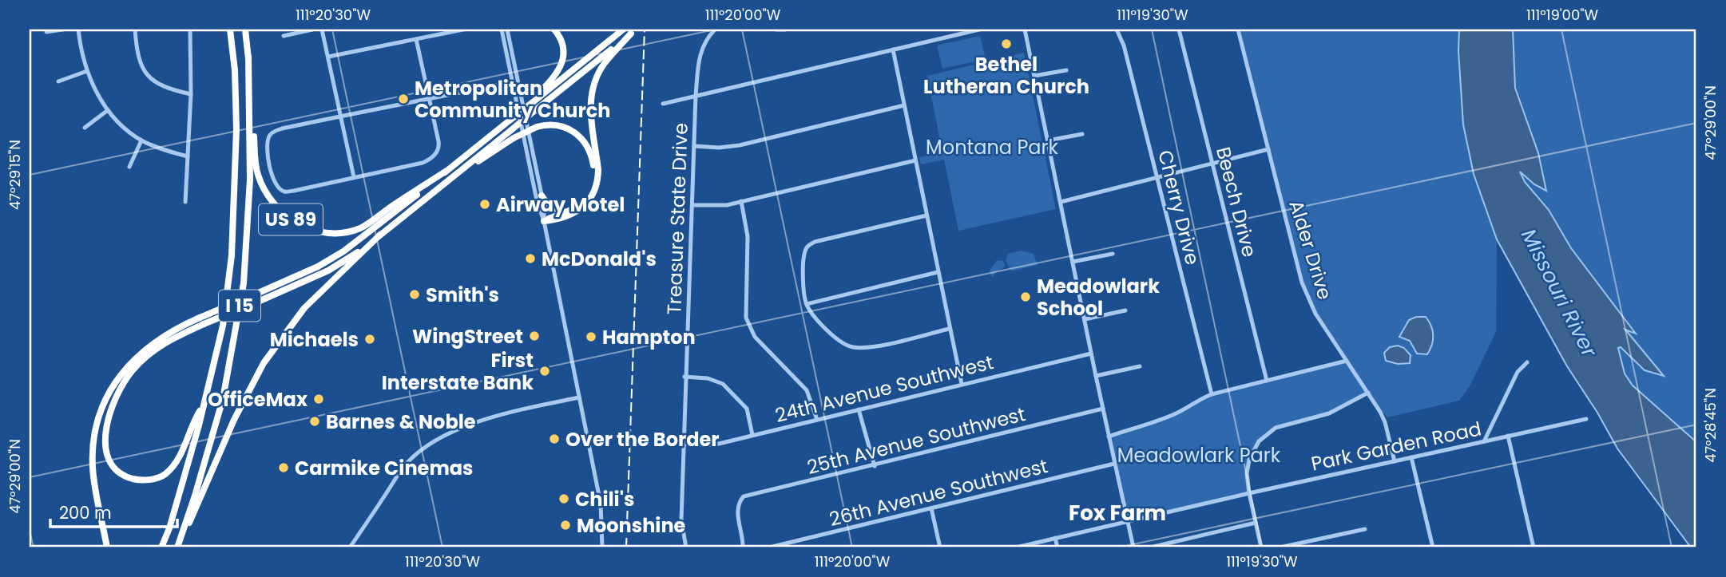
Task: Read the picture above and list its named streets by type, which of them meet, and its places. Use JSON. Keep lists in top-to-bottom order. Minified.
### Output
{"streets":{"highway":["US 89","I 15"],"street":["Beech Drive","Cherry Drive","Treasure State Drive","Alder Drive","24th Avenue Southwest","25th Avenue Southwest","Park Garden Road","26th Avenue Southwest"]},"crossings":[["Treasure State Drive","24th Avenue Southwest"],["US 89","I 15"],["Alder Drive","Park Garden Road"]],"districts":["Fox Farm"],"water":["Missouri River"],"parks":["Montana Park","Meadowlark Park"],"places":["Bethel Lutheran Church","Metropolitan Community Church","Airway Motel","McDonald's","Smith's","Meadowlark School","WingStreet","Hampton","Michaels","First Interstate Bank","OfficeMax","Barnes & Noble","Over the Border","Carmike Cinemas","Chili's","Moonshine"],"scale_bar":"200 m","coordinates":["111°20'30\"W","111°20'00\"W","111°19'30\"W","111°19'00\"W","47°29'00\"N","47°29'15\"N","47°28'45\"N"]}
